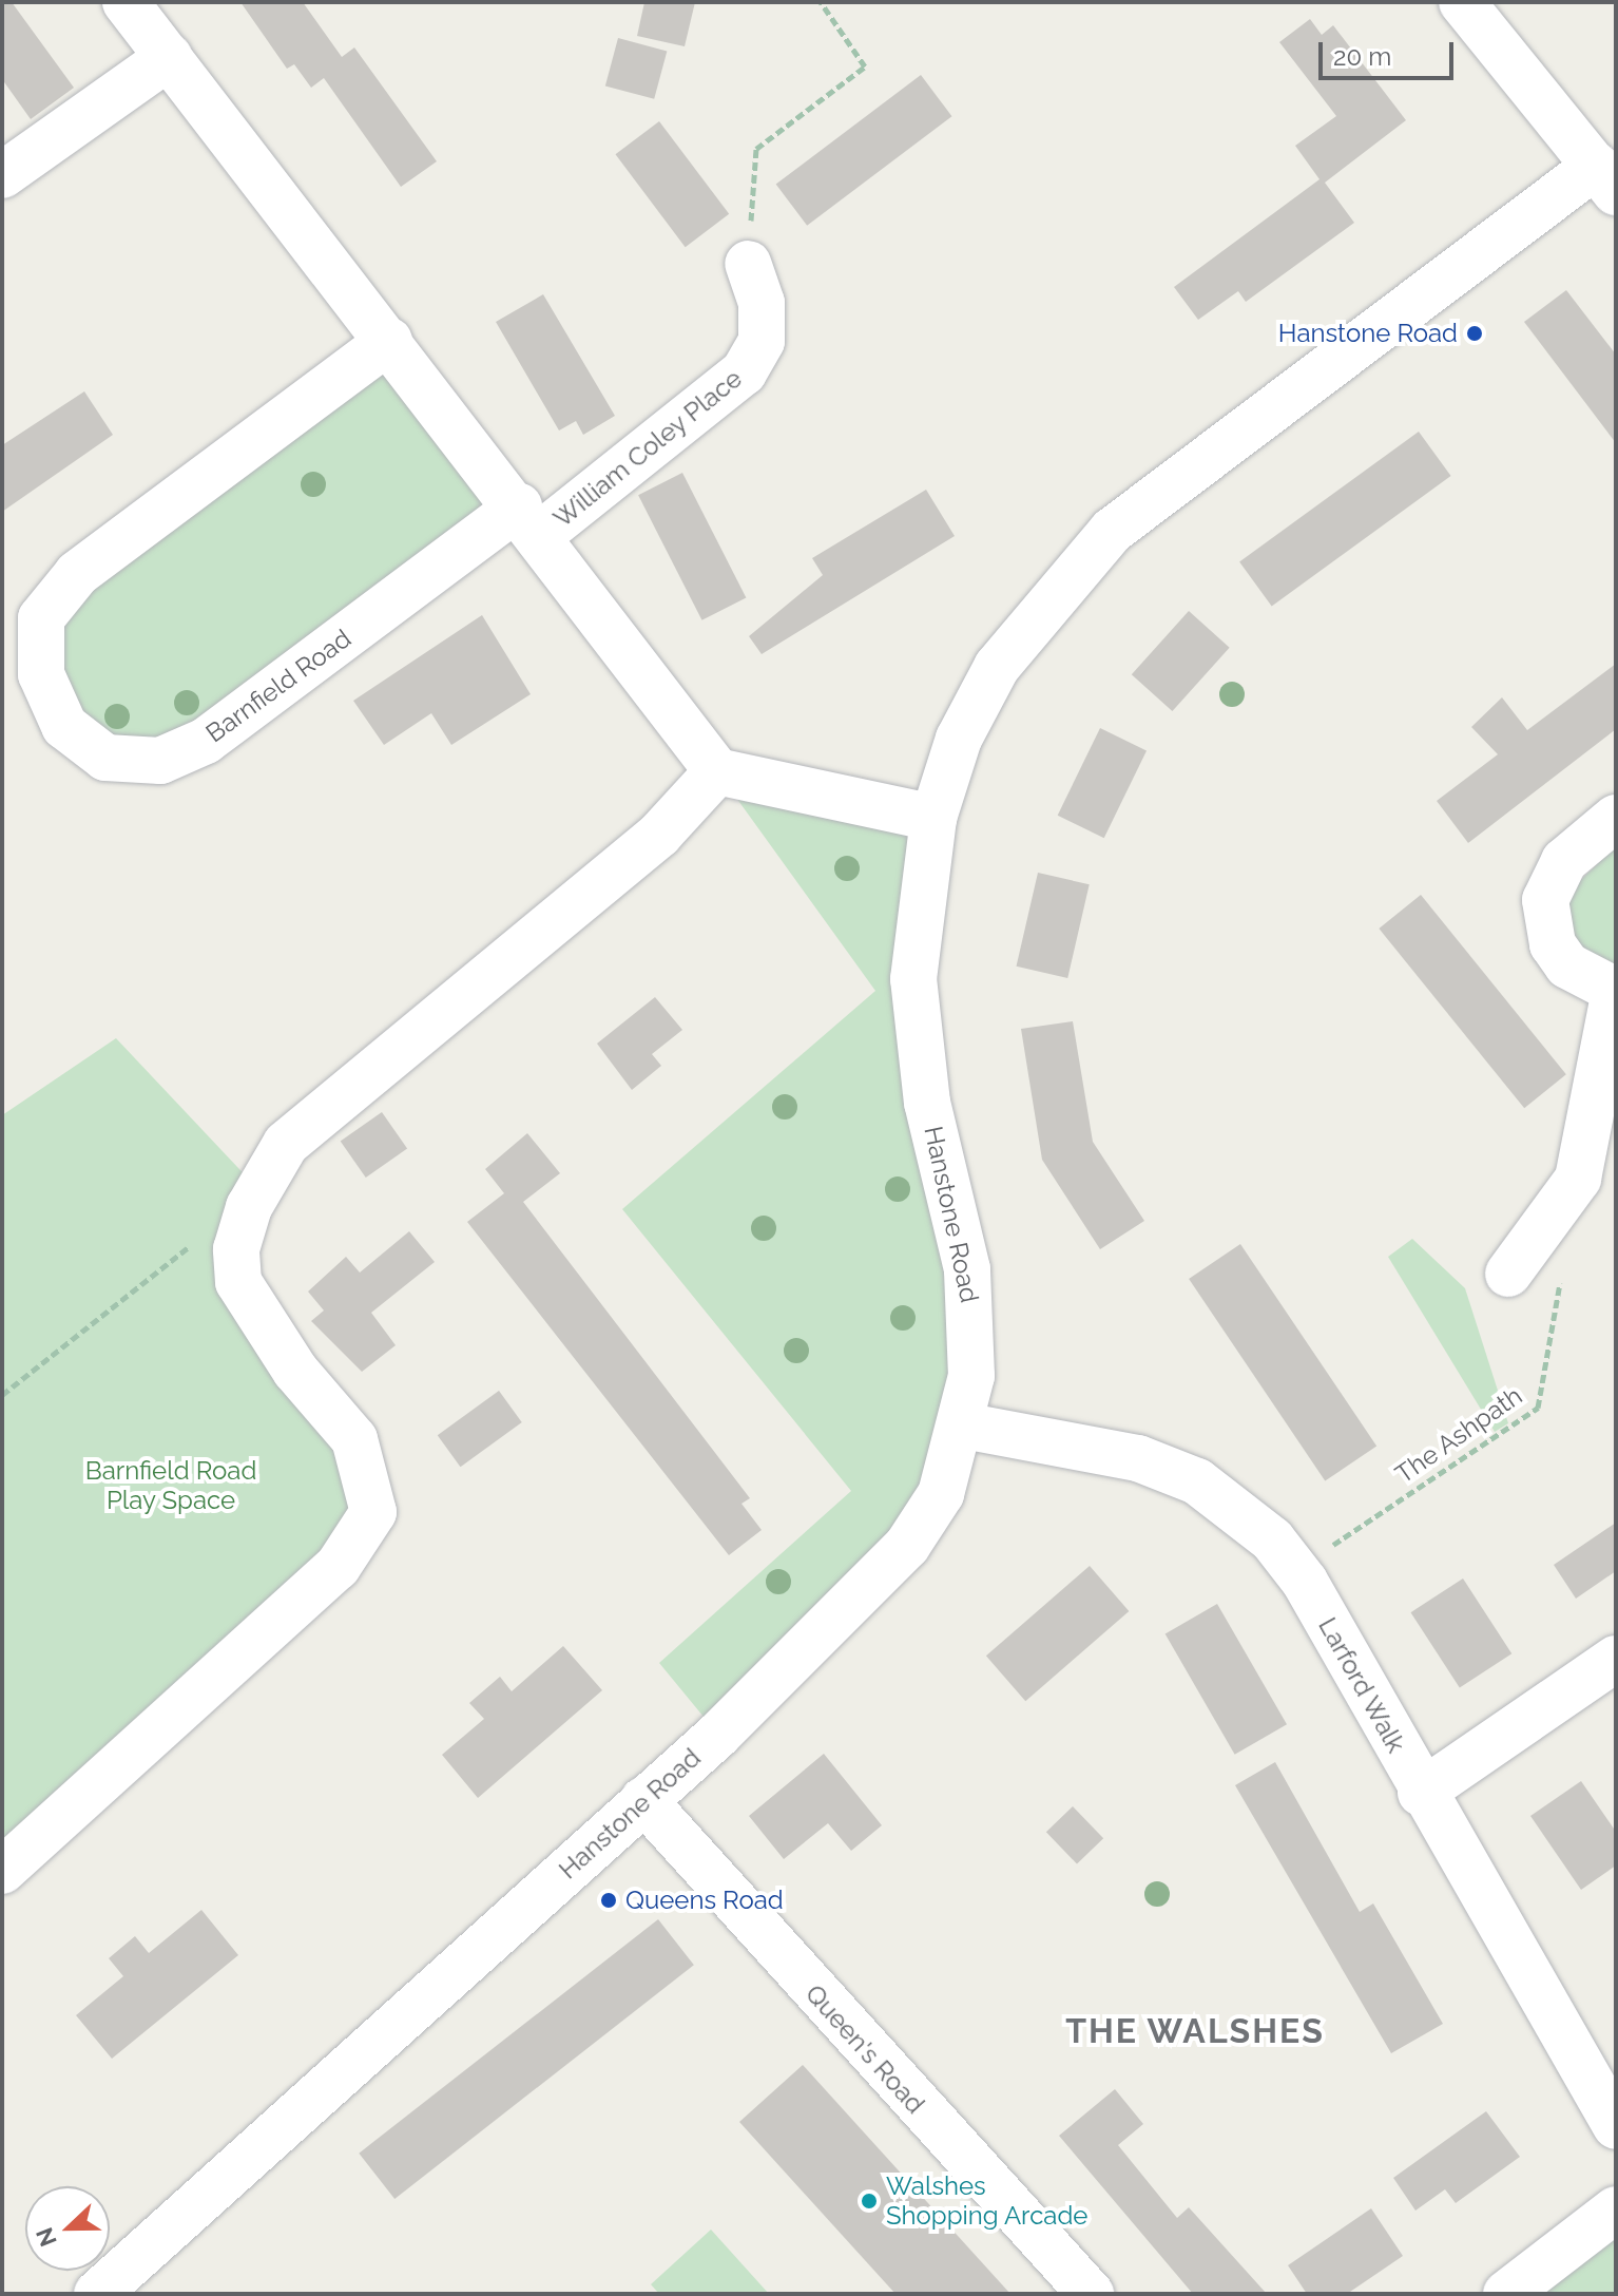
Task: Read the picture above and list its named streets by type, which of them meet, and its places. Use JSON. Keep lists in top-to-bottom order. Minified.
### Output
{"streets":{"street":["William Coley Place","Barnfield Road","Hanstone Road","Larford Walk","Queen's Road"],"path":["The Ashpath"]},"crossings":[["William Coley Place","Barnfield Road"],["Hanstone Road","Larford Walk"],["Hanstone Road","Queen's Road"],["The Ashpath","Larford Walk"]],"districts":["THE WALSHES"],"parks":["Barnfield Road Play Space"],"places":["Hanstone Road","Queens Road","Walshes Shopping Arcade"],"scale_bar":"20 m","north":"left"}
